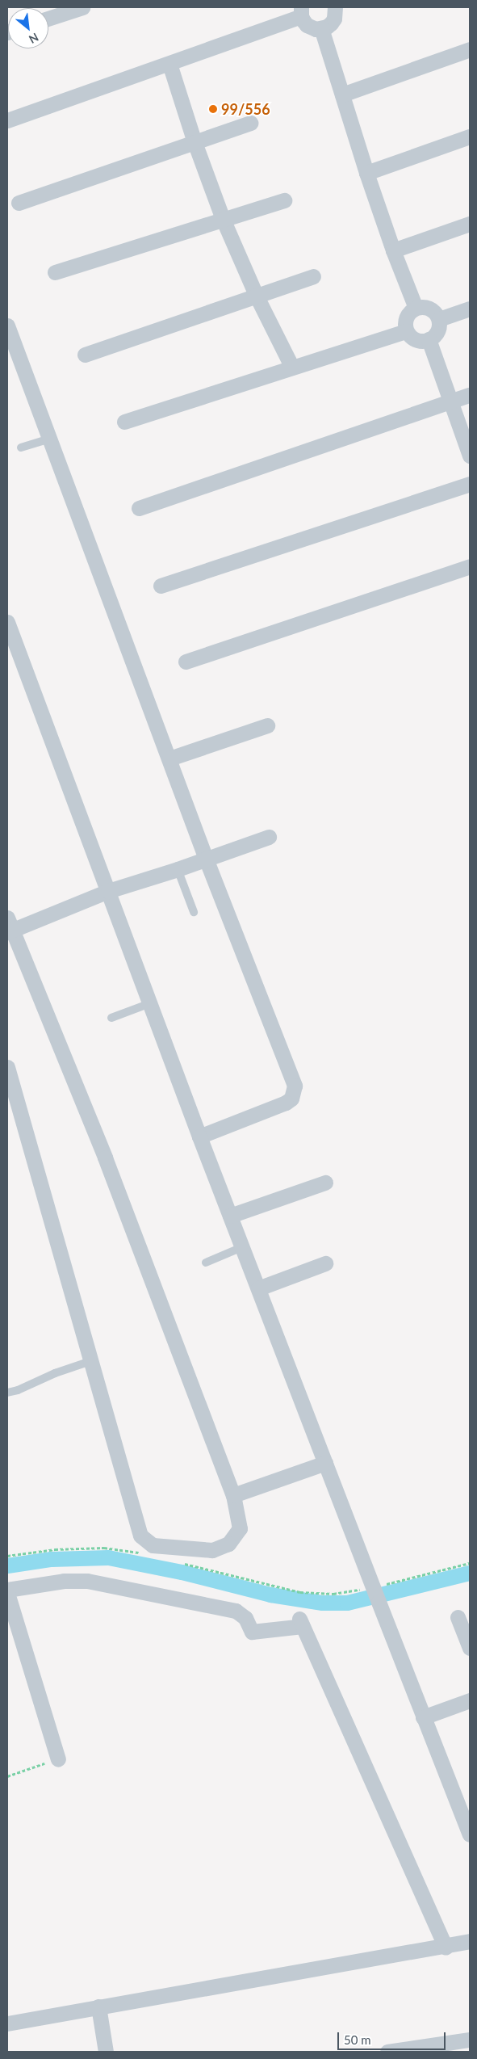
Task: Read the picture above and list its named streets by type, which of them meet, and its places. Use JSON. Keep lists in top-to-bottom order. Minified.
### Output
{"places":["99/556"],"scale_bar":"50 m","north":"bottom right"}
